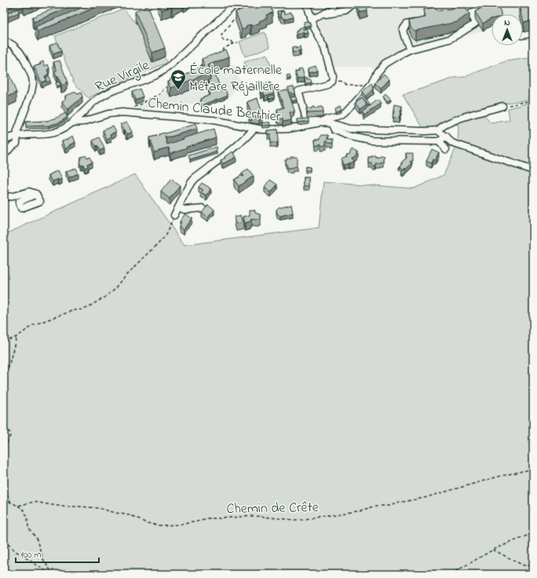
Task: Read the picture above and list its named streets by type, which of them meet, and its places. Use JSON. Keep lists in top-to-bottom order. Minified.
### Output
{"streets":{"street":["Rue Virgile","Chemin Claude Berthier"],"path":["Chemin de Crête"]},"crossings":[["Rue Virgile","Chemin Claude Berthier"]],"places":{"school or university":["École maternelle Métare Réjaillère"]},"scale_bar":"100 m","north":"top"}
